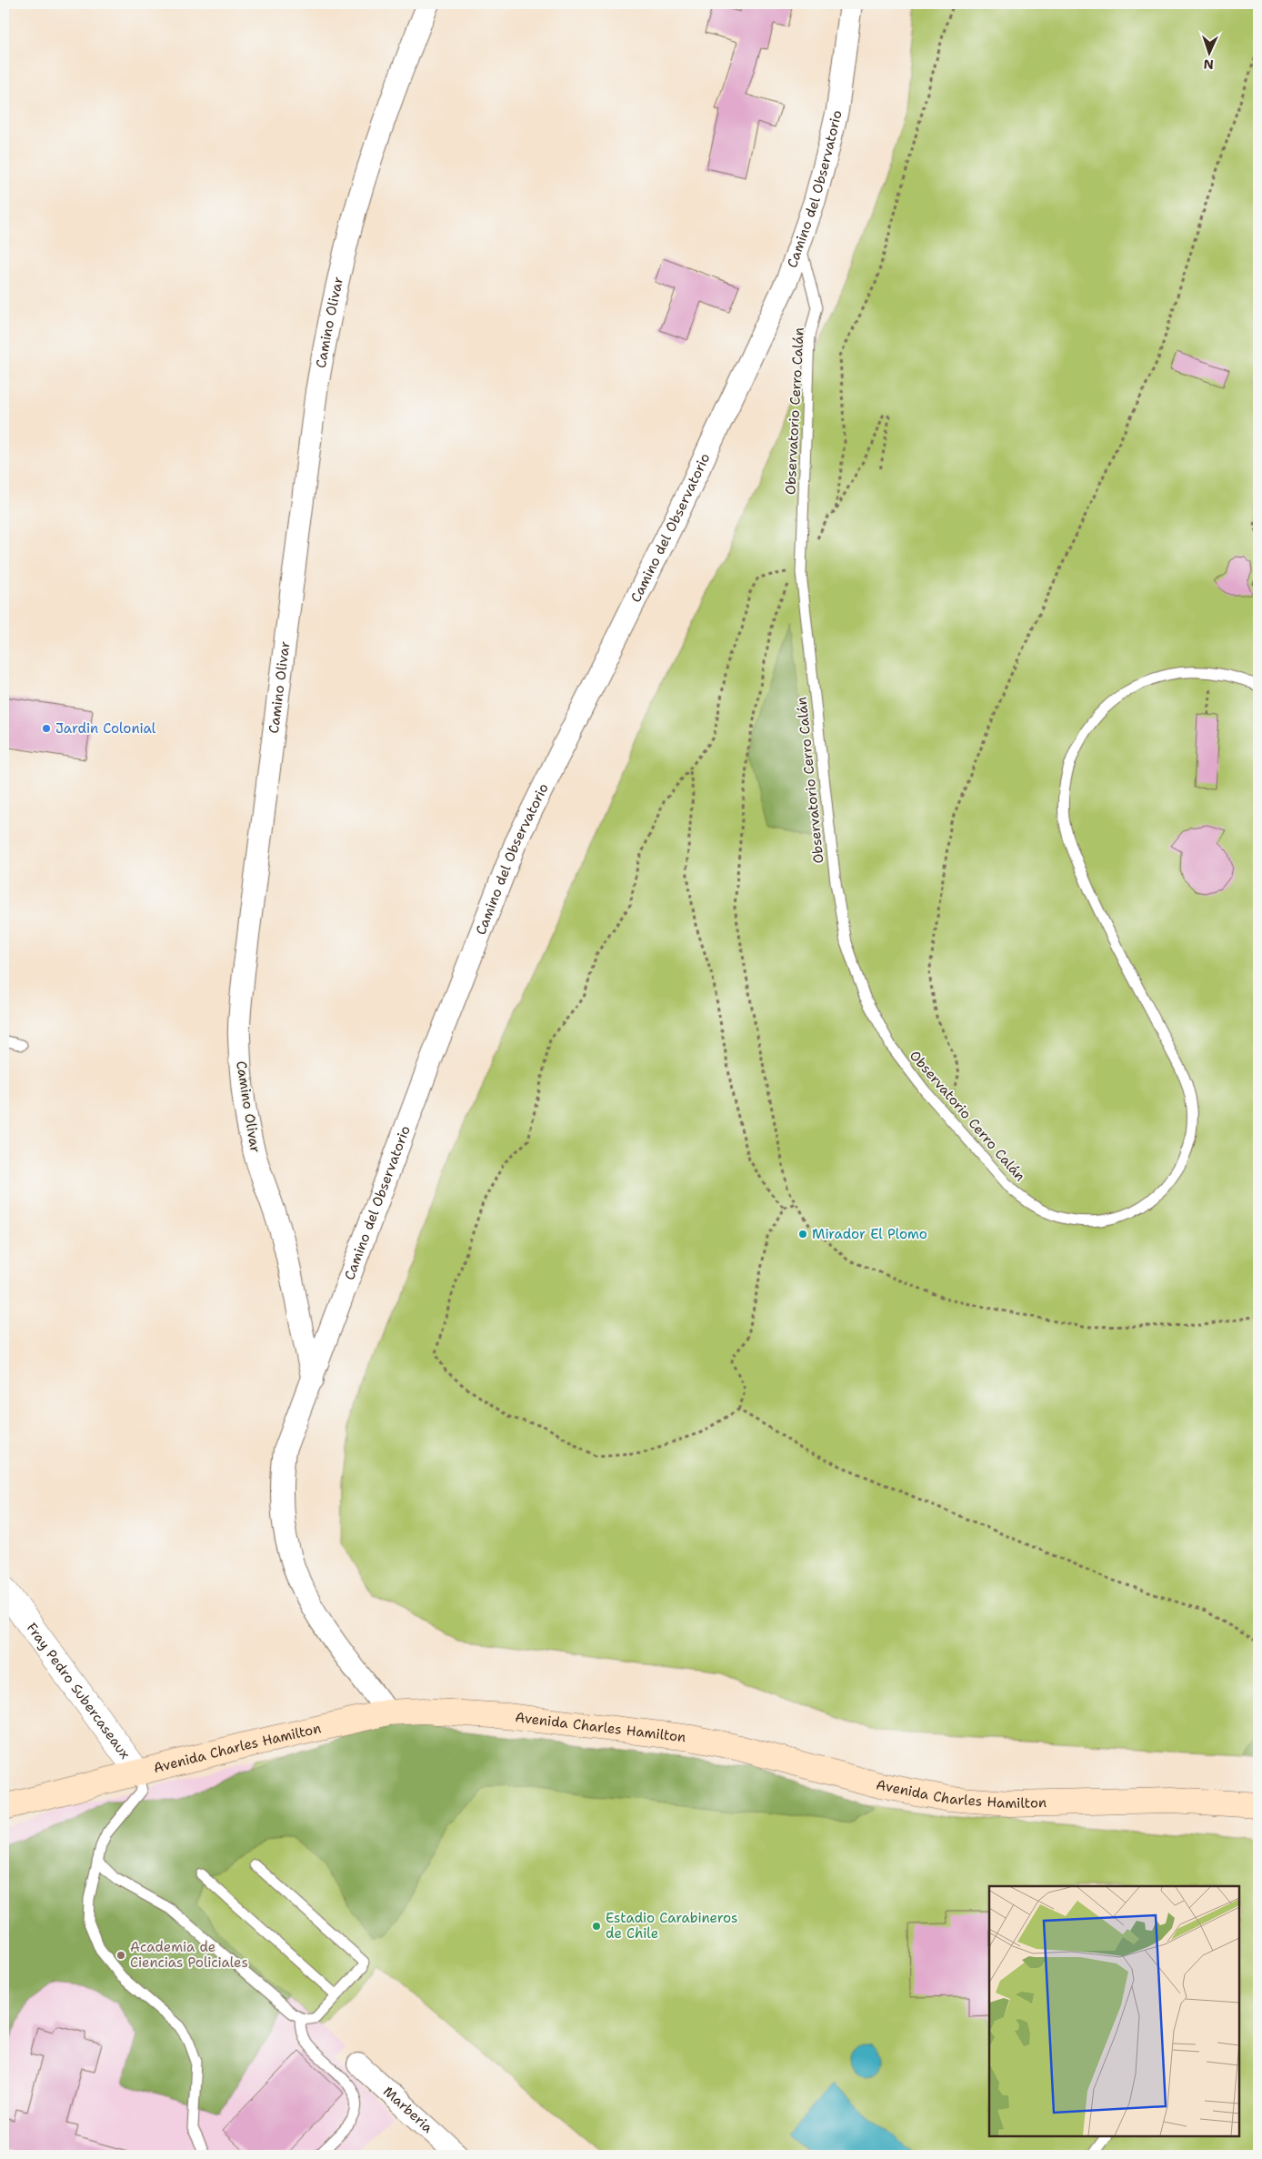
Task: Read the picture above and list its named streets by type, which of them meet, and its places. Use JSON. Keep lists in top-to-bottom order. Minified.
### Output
{"streets":{"main road":["Avenida Charles Hamilton"],"street":["Camino del Observatorio","Camino Olivar","Fray Pedro Subercaseaux","Marberia"],"lane":["Observatorio Cerro Calán"]},"crossings":[["Camino del Observatorio","Camino Olivar"],["Camino del Observatorio","Observatorio Cerro Calán"],["Camino del Observatorio","Avenida Charles Hamilton"],["Fray Pedro Subercaseaux","Avenida Charles Hamilton"]],"places":["Jardin Colonial","Mirador El Plomo","Estadio Carabineros de Chile","Academia de Ciencias Policiales"],"north":"bottom"}
